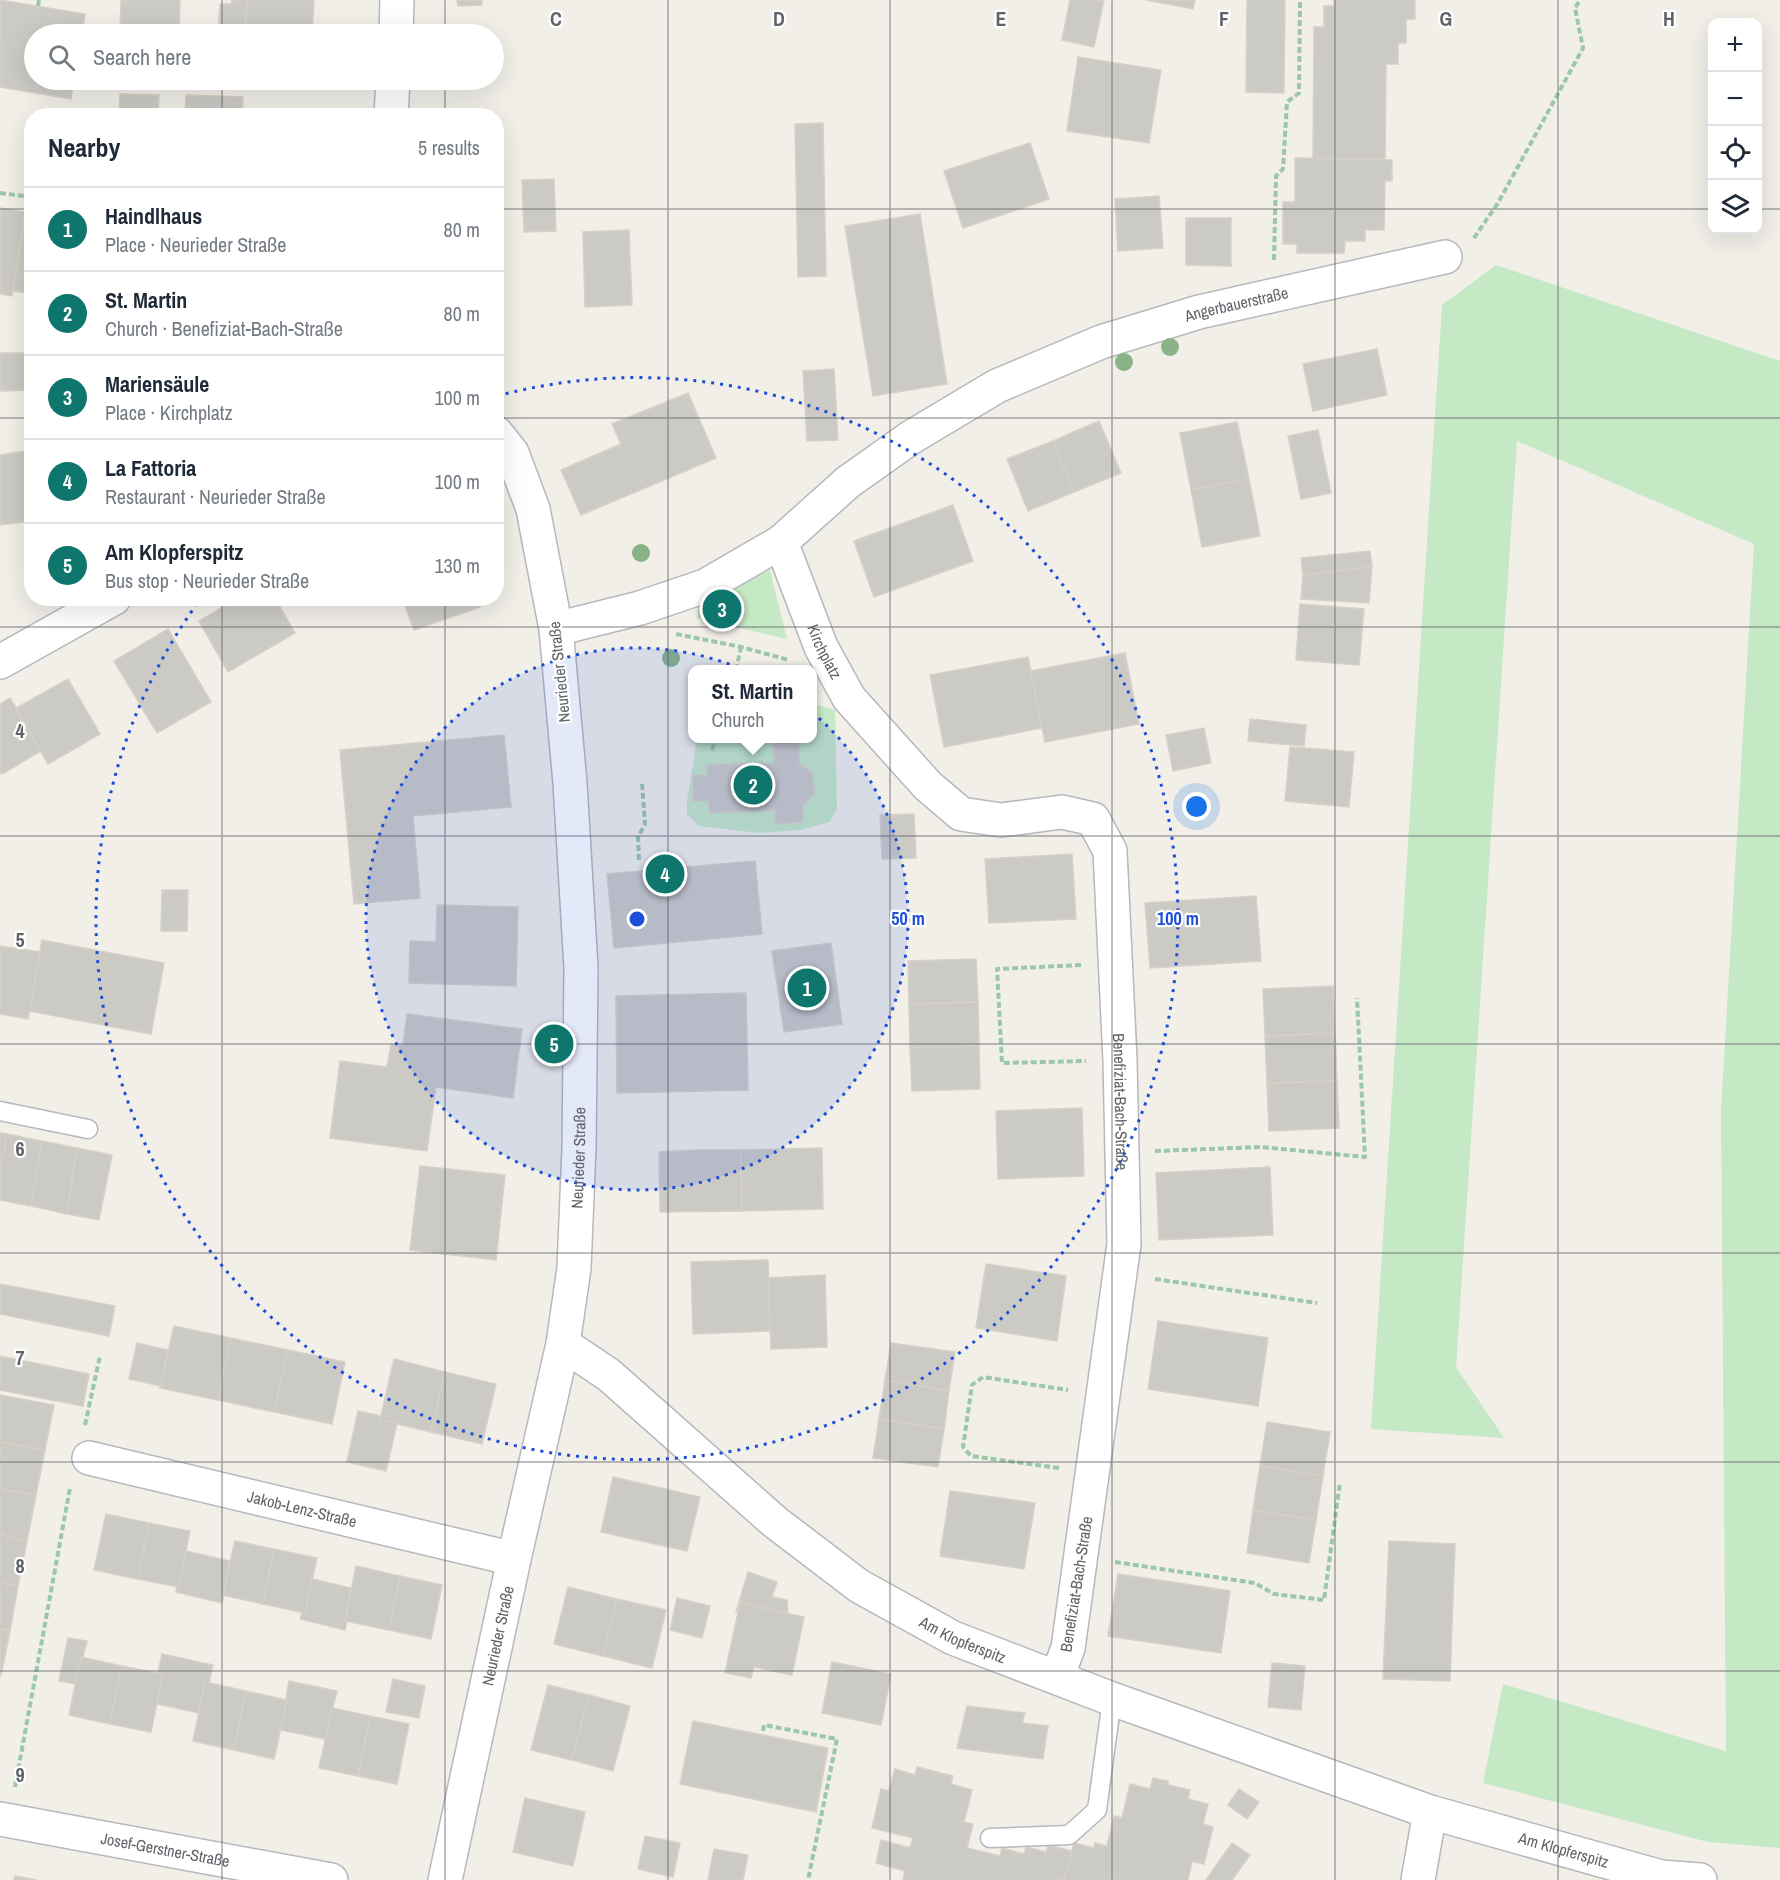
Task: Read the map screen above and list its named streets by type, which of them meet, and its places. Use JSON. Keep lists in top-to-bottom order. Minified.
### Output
{"streets":{"street":["Angerbauerstraße","Kirchplatz","Neurieder Straße","Benefiziat-Bach-Straße","Jakob-Lenz-Straße","Am Klopferspitz","Josef-Gerstner-Straße"]},"crossings":[["Angerbauerstraße","Kirchplatz"],["Kirchplatz","Benefiziat-Bach-Straße"],["Neurieder Straße","Jakob-Lenz-Straße"],["Neurieder Straße","Am Klopferspitz"],["Benefiziat-Bach-Straße","Am Klopferspitz"]],"page":{"map_buttons":["+","−"],"search":"Search here","heading":["Nearby","5 results"],"list":[{"mark":"1","name":"Haindlhaus","note":"Place · Neurieder Straße","value":"80 m"},{"mark":"2","name":"St. Martin","note":"Church · Benefiziat-Bach-Straße","value":"80 m"},{"mark":"3","name":"Mariensäule","note":"Place · Kirchplatz","value":"100 m"},{"mark":"4","name":"La Fattoria","note":"Restaurant · Neurieder Straße","value":"100 m"},{"mark":"5","name":"Am Klopferspitz","note":"Bus stop · Neurieder Straße","value":"130 m"}],"pins":["3","2","4","1","5"],"popup":["St. Martin","Church"]},"grid":{"columns":["C","D","E","F","G","H"],"rows":["4","5","6","7","8","9"]},"rings":["50 m","100 m"]}
